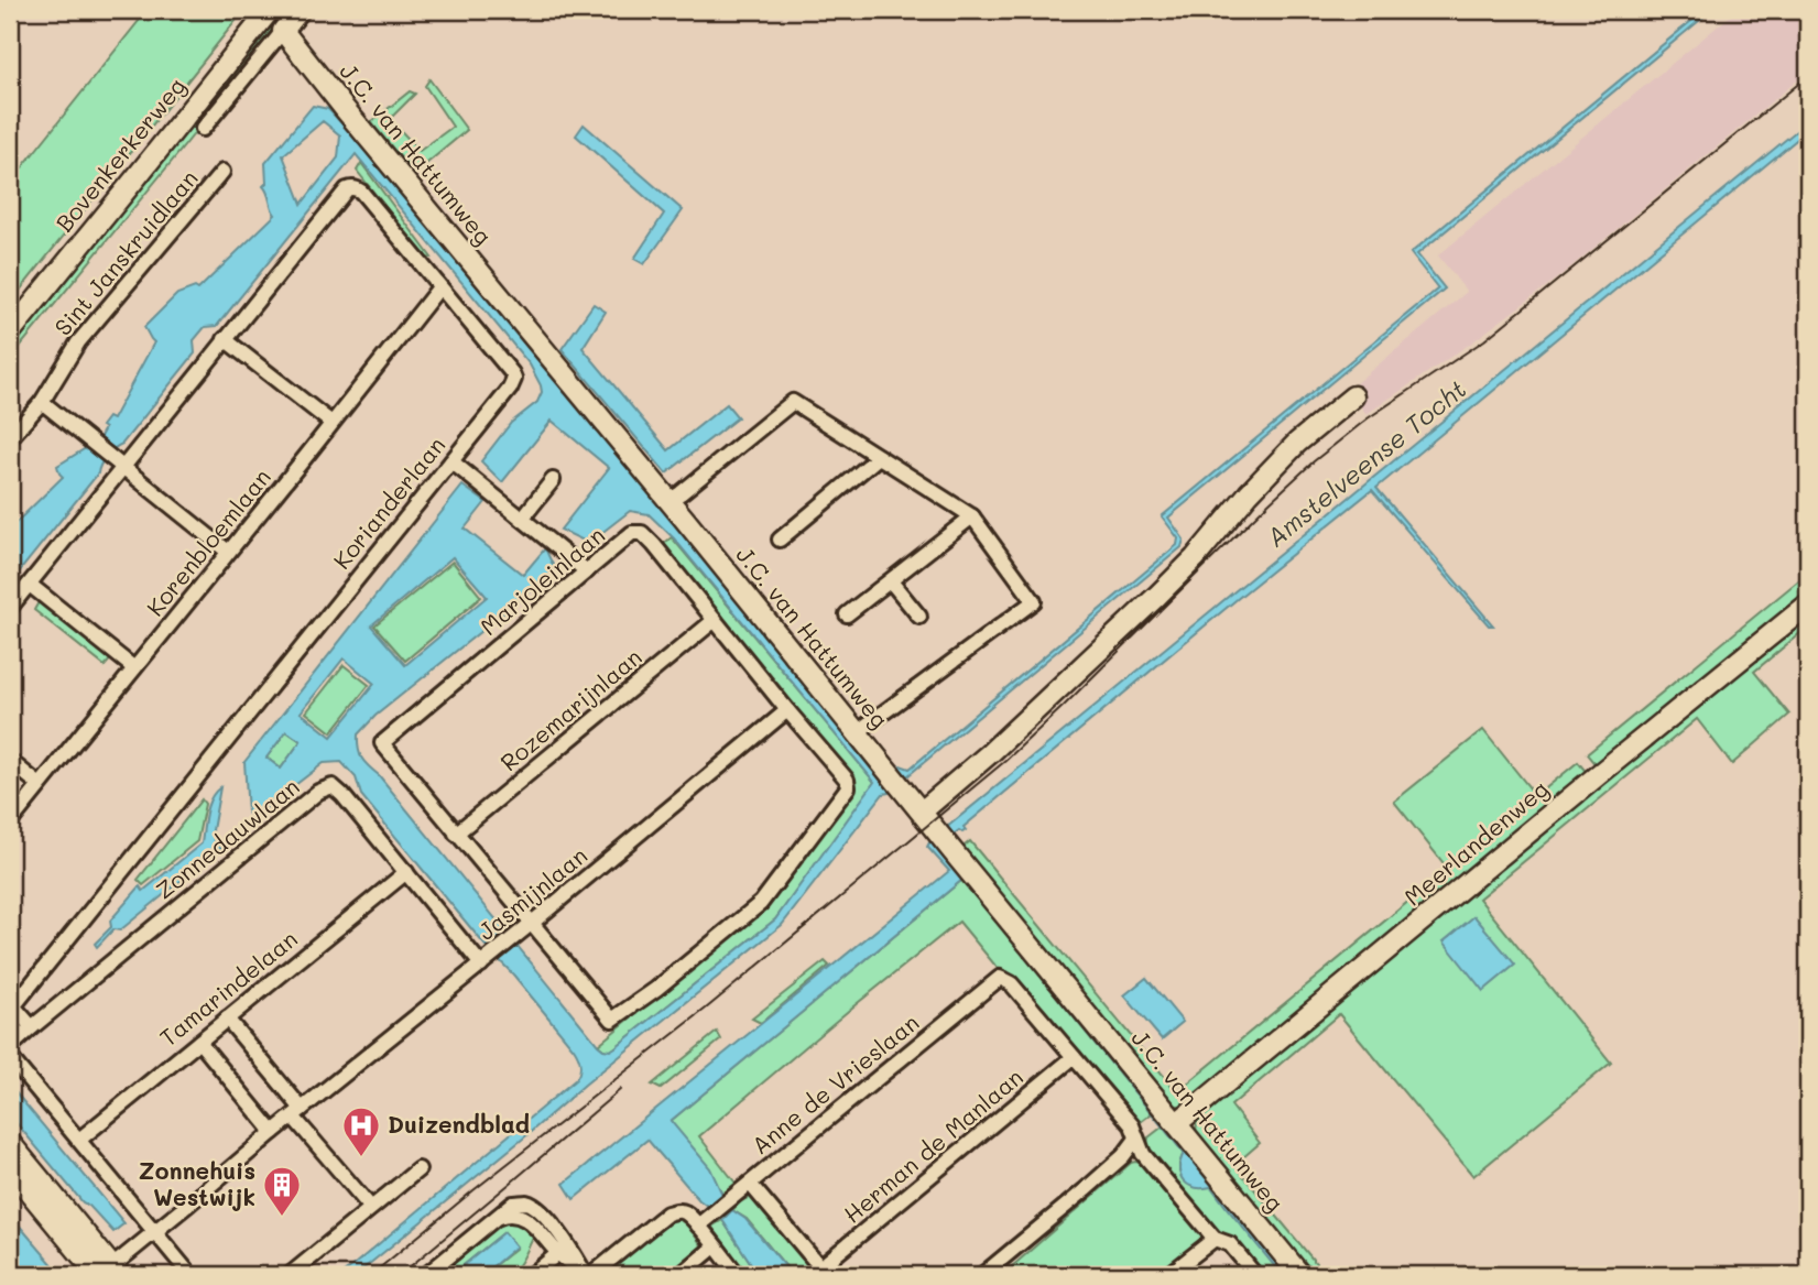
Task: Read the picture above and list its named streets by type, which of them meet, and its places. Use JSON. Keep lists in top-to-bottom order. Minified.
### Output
{"streets":{"street":["J.C. van Hattumweg","Bovenkerkerweg","Sint Janskruidlaan","Korianderlaan","Korenbloemlaan","Marjoleinlaan","Rozemarijnlaan","Zonnedauwlaan","Meerlandenweg","Jasmijnlaan","Tamarindelaan","Anne de Vrieslaan","Herman de Manlaan"]},"crossings":[["J.C. van Hattumweg","Bovenkerkerweg"],["J.C. van Hattumweg","Meerlandenweg"],["Korianderlaan","Korenbloemlaan"],["Korianderlaan","Zonnedauwlaan"],["Marjoleinlaan","Rozemarijnlaan"],["Marjoleinlaan","Jasmijnlaan"],["Zonnedauwlaan","Jasmijnlaan"],["Zonnedauwlaan","Tamarindelaan"],["Anne de Vrieslaan","Herman de Manlaan"]],"water":["Amstelveense Tocht"],"places":{"hospital":["Duizendblad"],"building":["Zonnehuis Westwijk"]}}
